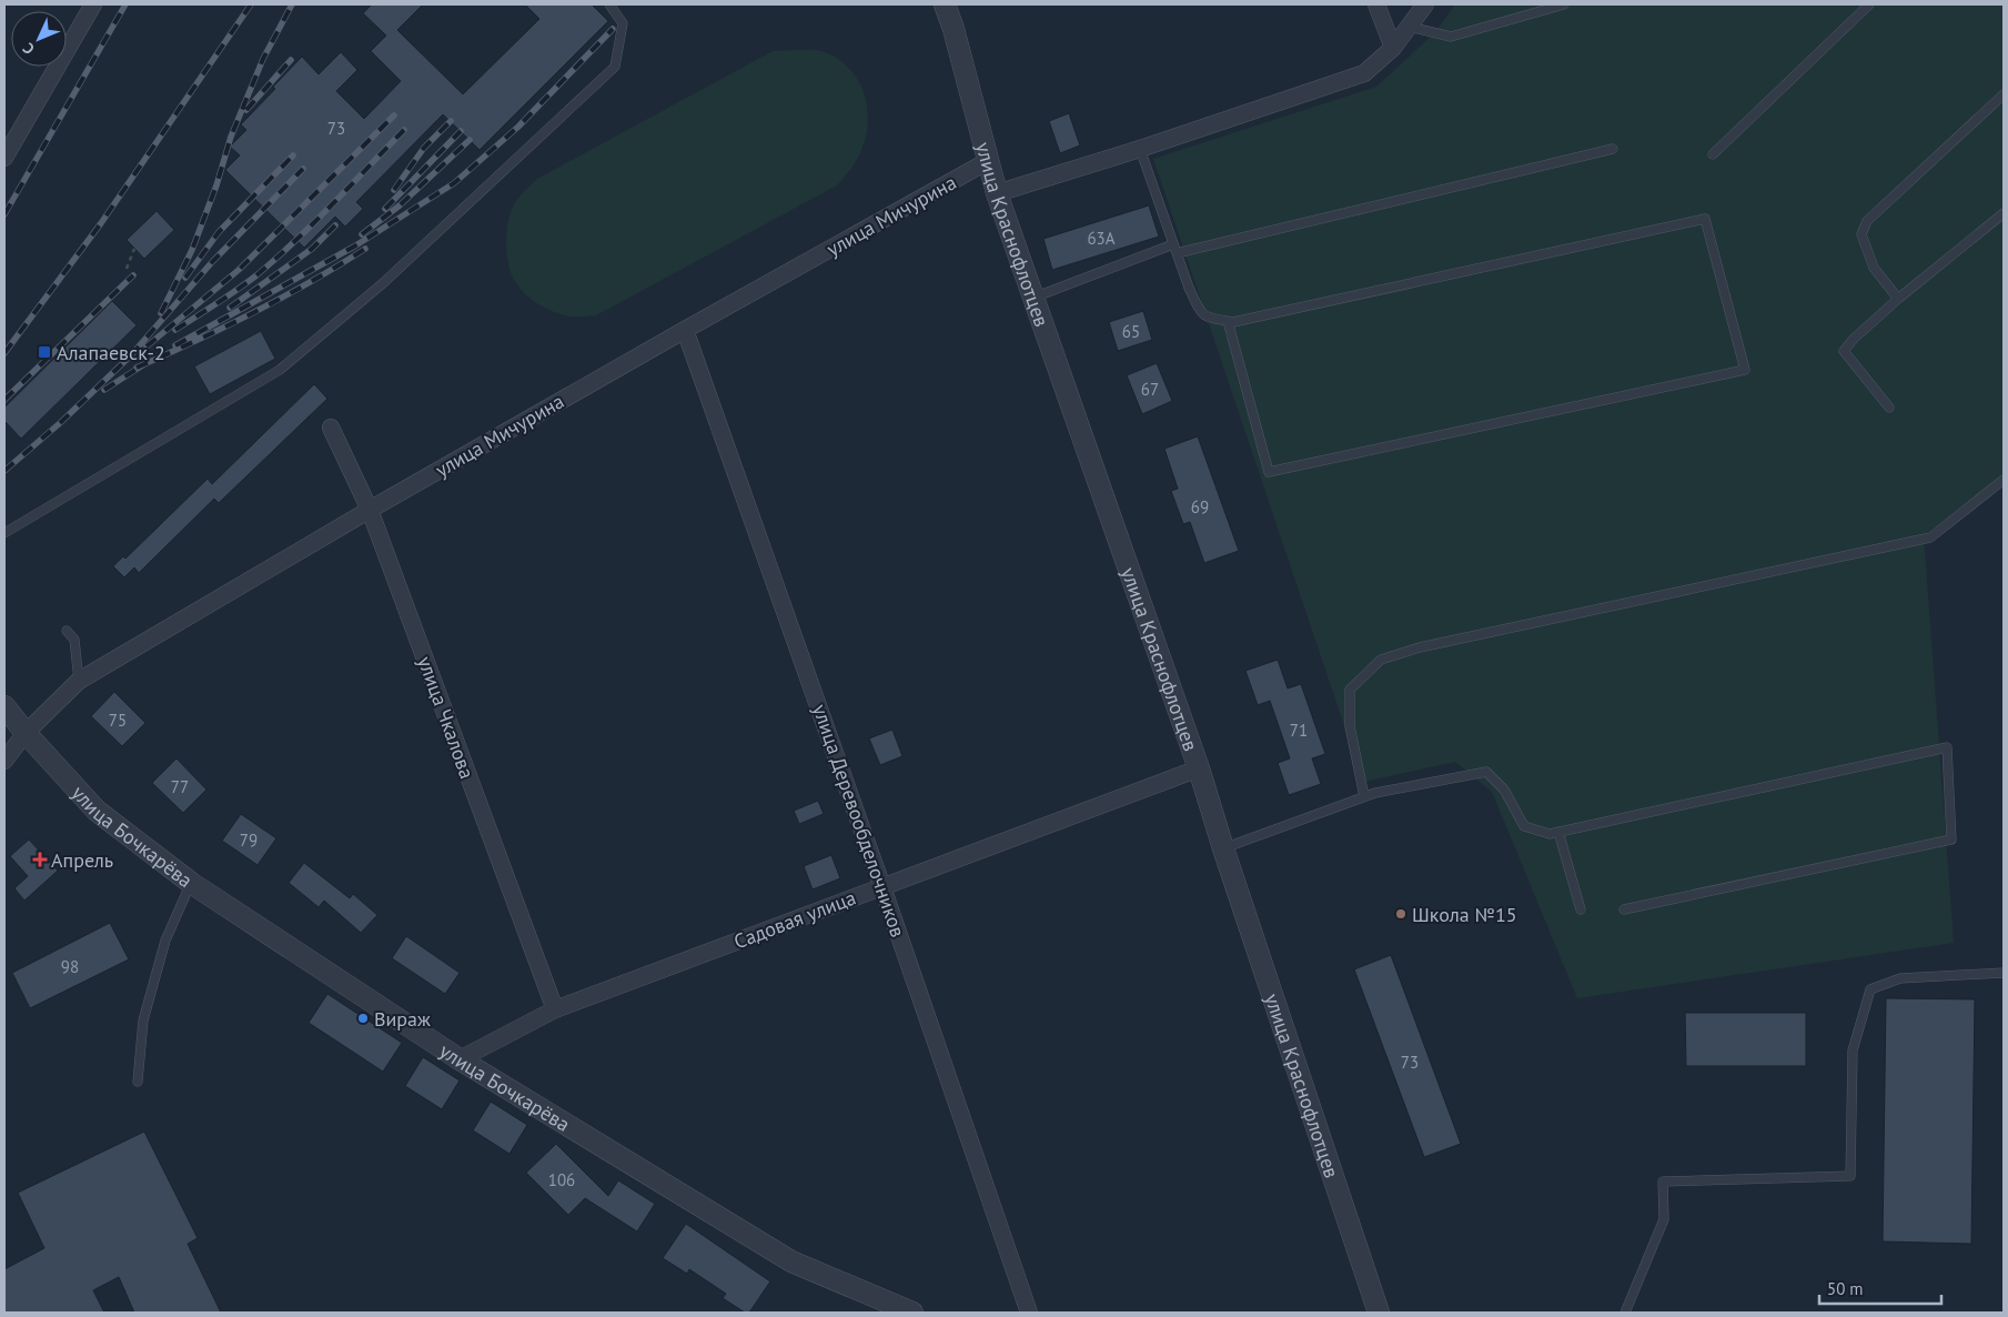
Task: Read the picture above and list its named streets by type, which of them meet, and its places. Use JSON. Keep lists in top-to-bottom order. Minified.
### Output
{"streets":{"street":["улица Мичурина","улица Краснофлотцев","улица Чкалова","улица Деревообделочников","улица Бочкарёва","Садовая улица"]},"crossings":[["улица Мичурина","улица Краснофлотцев"],["улица Мичурина","улица Чкалова"],["улица Мичурина","улица Деревообделочников"],["улица Мичурина","улица Бочкарёва"],["улица Краснофлотцев","Садовая улица"],["улица Чкалова","Садовая улица"],["улица Деревообделочников","Садовая улица"],["улица Бочкарёва","Садовая улица"]],"places":{"transit":["Алапаевск-2"],"health":["Апрель"],"other":["Школа №15","Вираж"]},"house_numbers":["73","63А","65","67","69","75","71","77","79","98","73","106"],"scale_bar":"50 m","north":"bottom left"}
